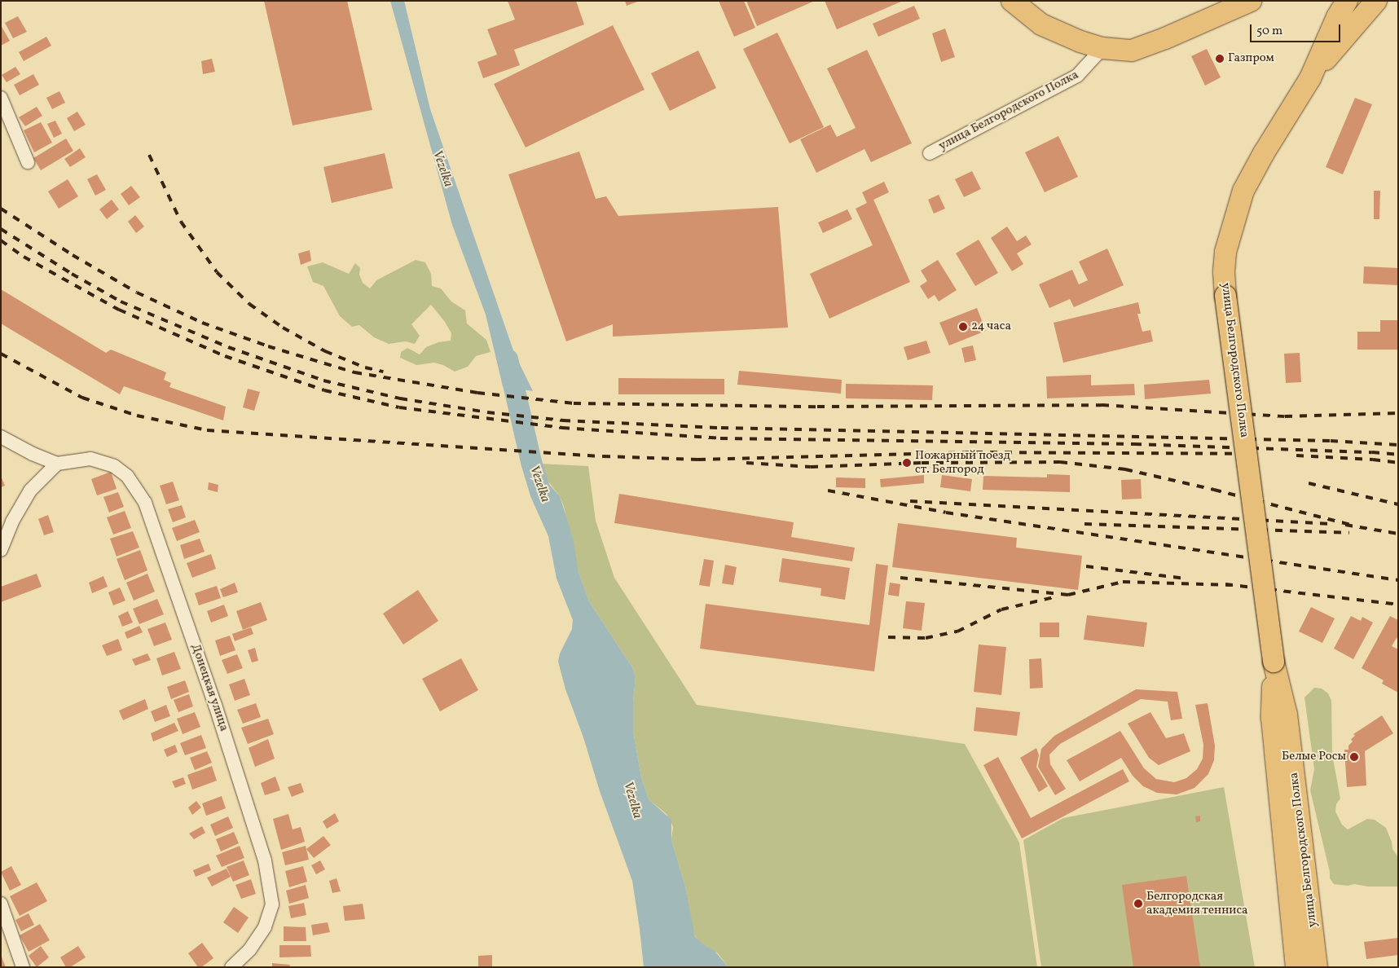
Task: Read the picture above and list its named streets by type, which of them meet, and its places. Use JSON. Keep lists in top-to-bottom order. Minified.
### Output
{"streets":{"main road":["улица Белгородского Полка"],"street":["Донецкая улица"]},"water":["Vezelka"],"places":["Газпром","24 часа","Пожарный поезд ст. Белгород","Белые Росы","Белгородская академия тенниса"],"scale_bar":"50 m"}
